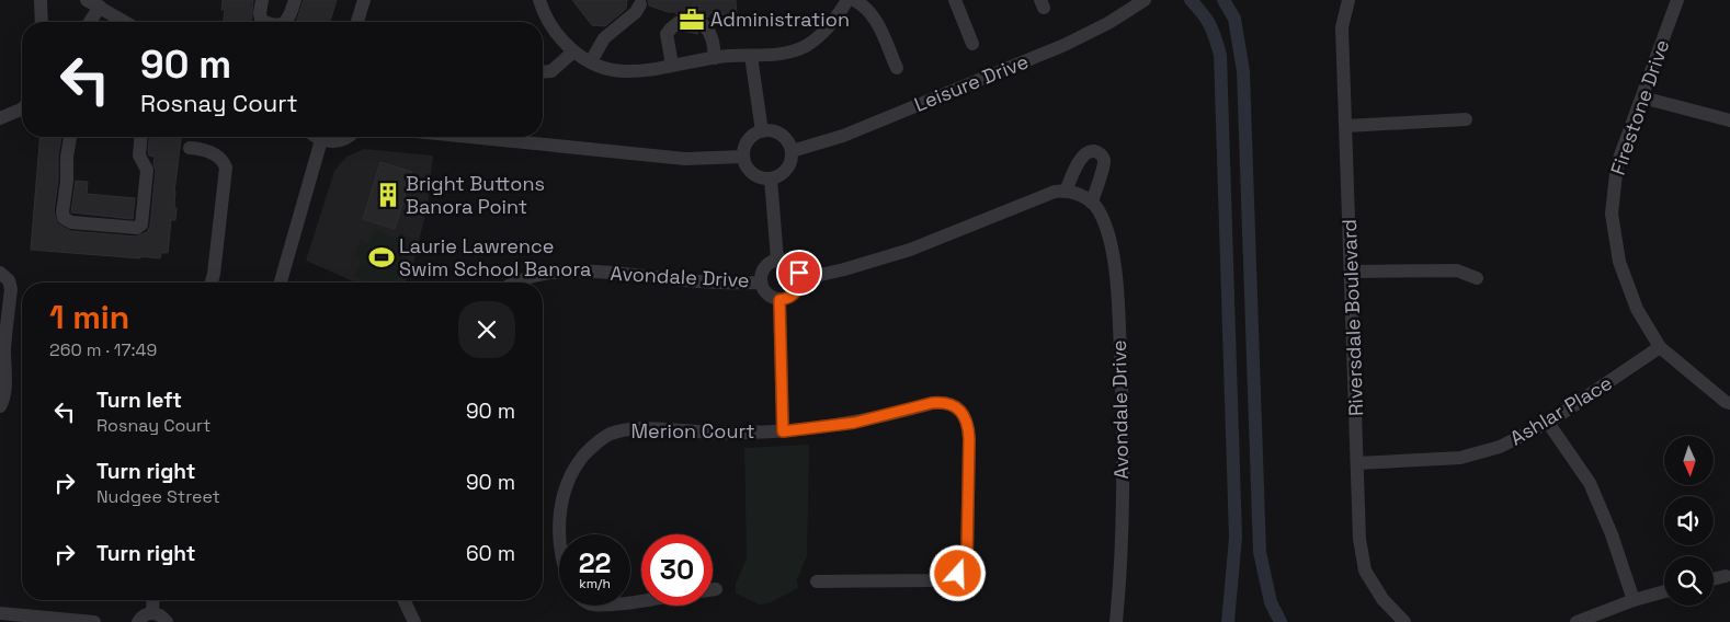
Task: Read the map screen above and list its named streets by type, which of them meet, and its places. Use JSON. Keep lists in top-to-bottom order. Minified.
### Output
{"streets":{"street":["Leisure Drive","Firestone Drive","Avondale Drive","Riversdale Boulevard","Ashlar Place","Merion Court"]},"crossings":[["Firestone Drive","Ashlar Place"],["Riversdale Boulevard","Ashlar Place"]],"places":{"office":["Administration"],"building":["Bright Buttons Banora Point"],"sports":["Laurie Lawrence Swim School Banora"]},"north":"bottom","page":{"turn":["90 m","Rosnay Court"],"heading":["1 min","260 m · 17:49"],"list":[{"name":"Turn left","note":"Rosnay Court","value":"90 m"},{"name":"Turn right","note":"Nudgee Street","value":"90 m"},{"name":"Turn right","value":"60 m"}],"speed":"22 km/h","limit":"30"}}
